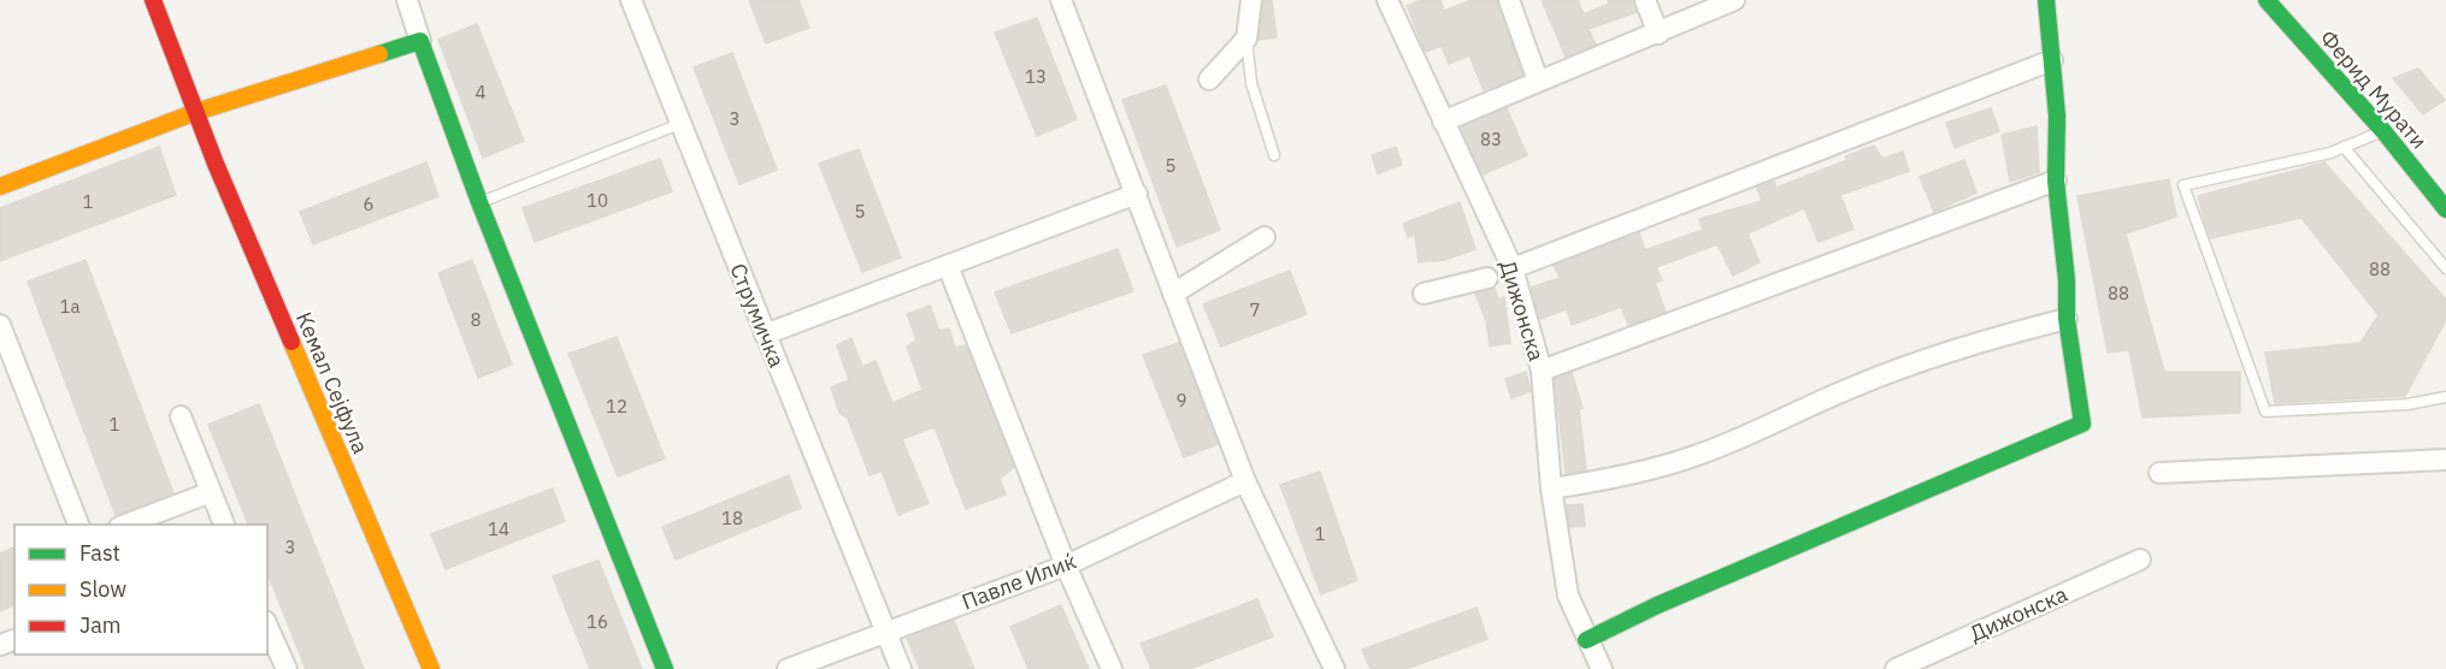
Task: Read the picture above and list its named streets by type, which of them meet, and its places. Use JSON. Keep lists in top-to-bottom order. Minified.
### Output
{"streets":{"street":["Ферид Мурати","Дижонска","Струмичка","Кемал Сејфула","Павле Илиќ"]},"crossings":[["Струмичка","Павле Илиќ"]],"house_numbers":["13","4","3","83","5","10","1","6","5","88","88","1а","7","8","9","12","1","18","14","1","3","16"],"legend":["Fast","Slow","Jam"]}
